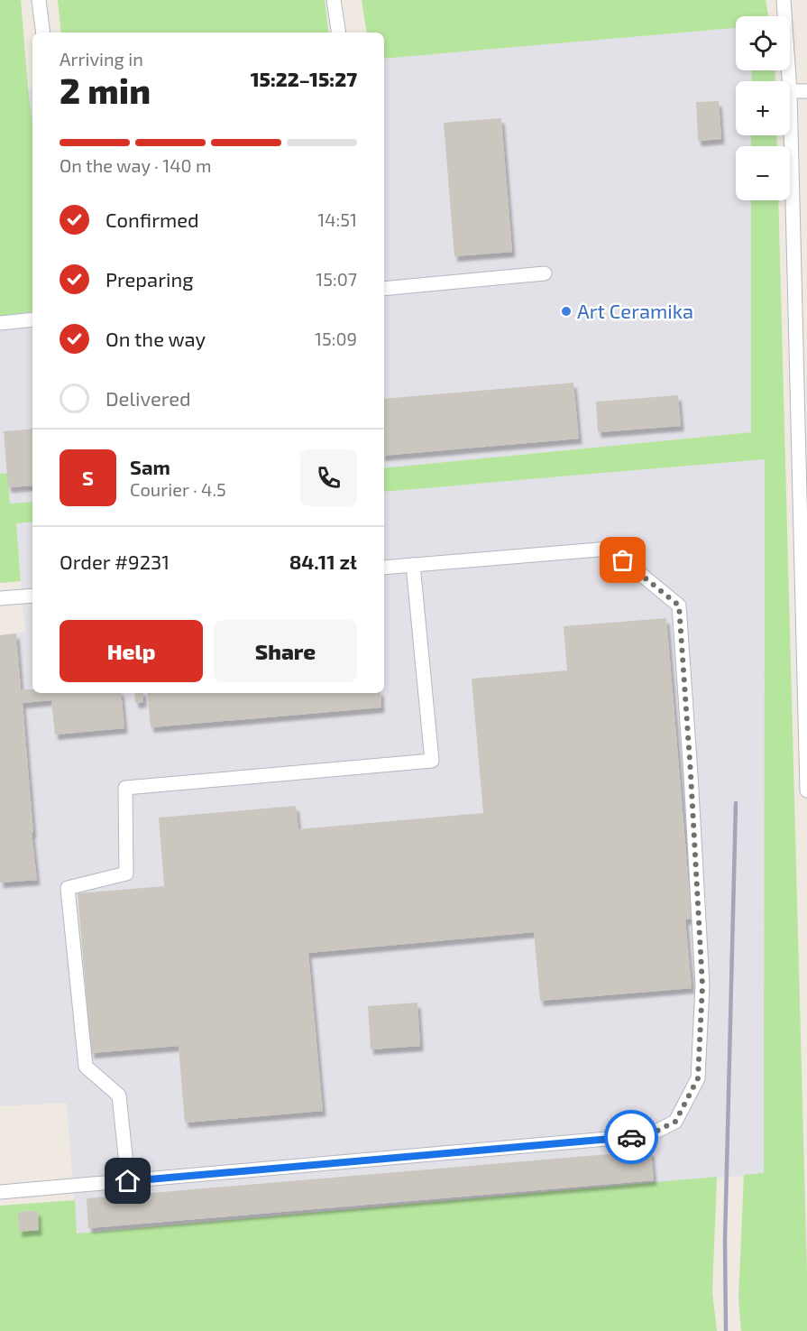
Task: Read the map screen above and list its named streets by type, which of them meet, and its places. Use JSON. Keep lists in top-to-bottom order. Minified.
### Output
{"places":["Art Ceramika"],"page":{"map_buttons":["+","−"],"heading":["2 min","Arriving in","15:22–15:27"],"panel":["Sam","Courier · 4.5","Order #9231","84.11 zł"],"bar":"On the way · 140 m","list":[["Confirmed","14:51"],["Preparing","15:07"],["On the way","15:09"],"Delivered"],"round":"S","buttons":["Help","Share"]}}
